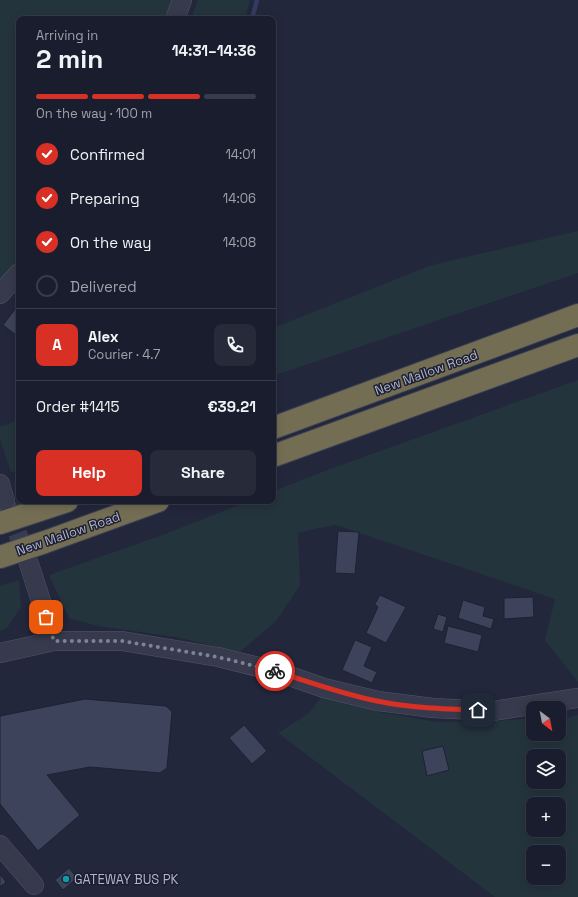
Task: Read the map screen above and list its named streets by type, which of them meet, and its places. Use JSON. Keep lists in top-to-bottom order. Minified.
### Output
{"streets":{"highway":["New Mallow Road"]},"places":["GATEWAY BUS PK"],"north":"bottom right","page":{"heading":["2 min","Arriving in","14:31–14:36"],"panel":["Alex","Courier · 4.7","Order #1415","€39.21"],"bar":"On the way · 100 m","list":[["Confirmed","14:01"],["Preparing","14:06"],["On the way","14:08"],"Delivered"],"round":"A","buttons":["Help","Share"],"map_buttons":["+","−"]}}
